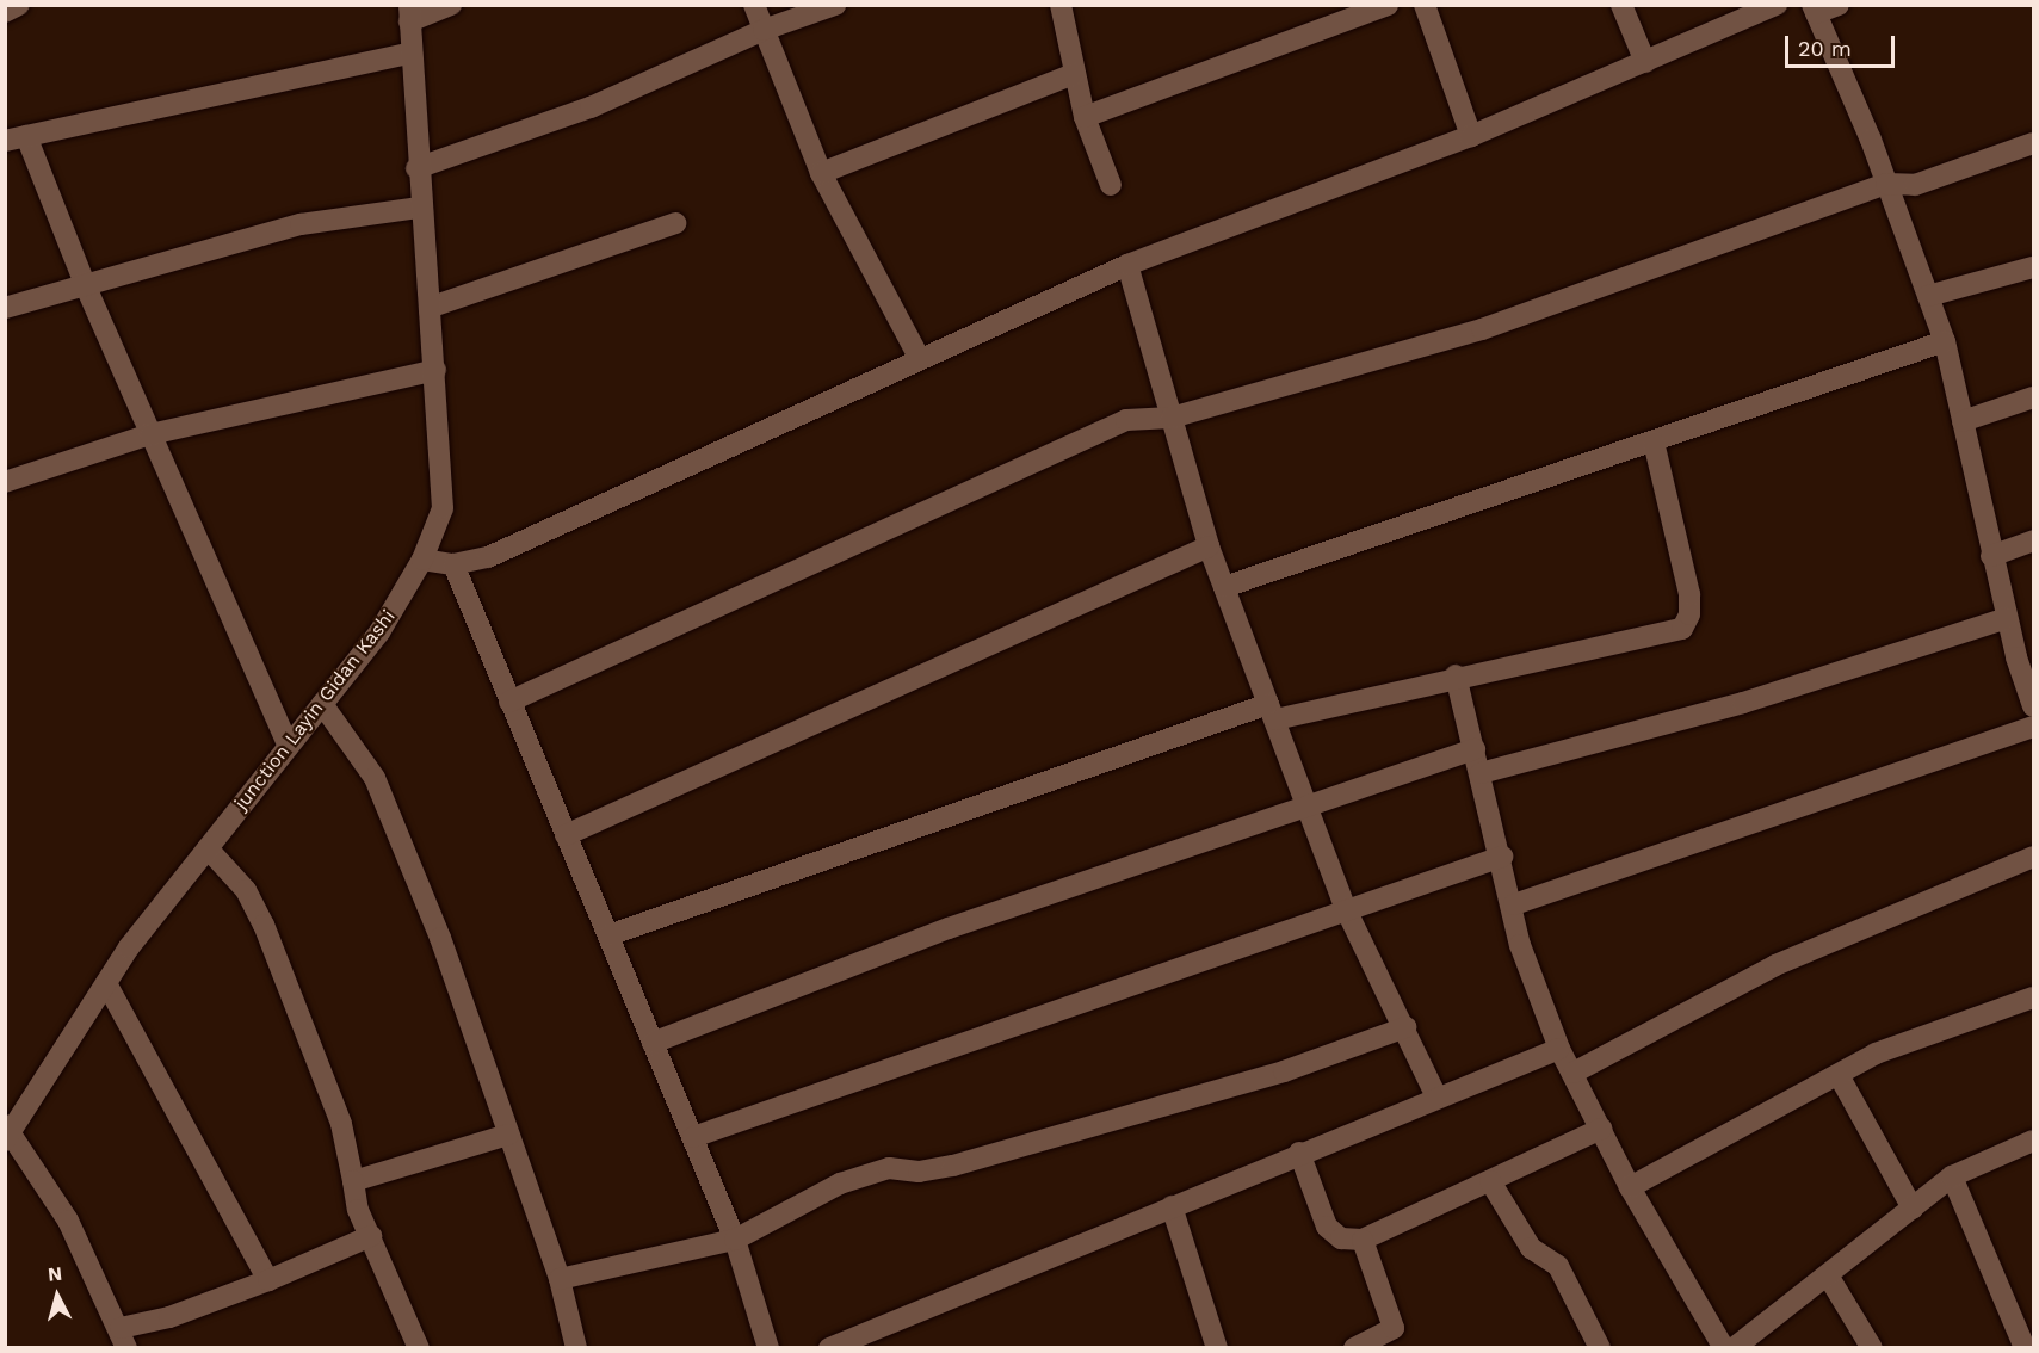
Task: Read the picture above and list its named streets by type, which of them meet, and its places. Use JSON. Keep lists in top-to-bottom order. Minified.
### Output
{"streets":{"street":["junction Layin Gidan Kashi"]},"scale_bar":"20 m","north":"top"}
